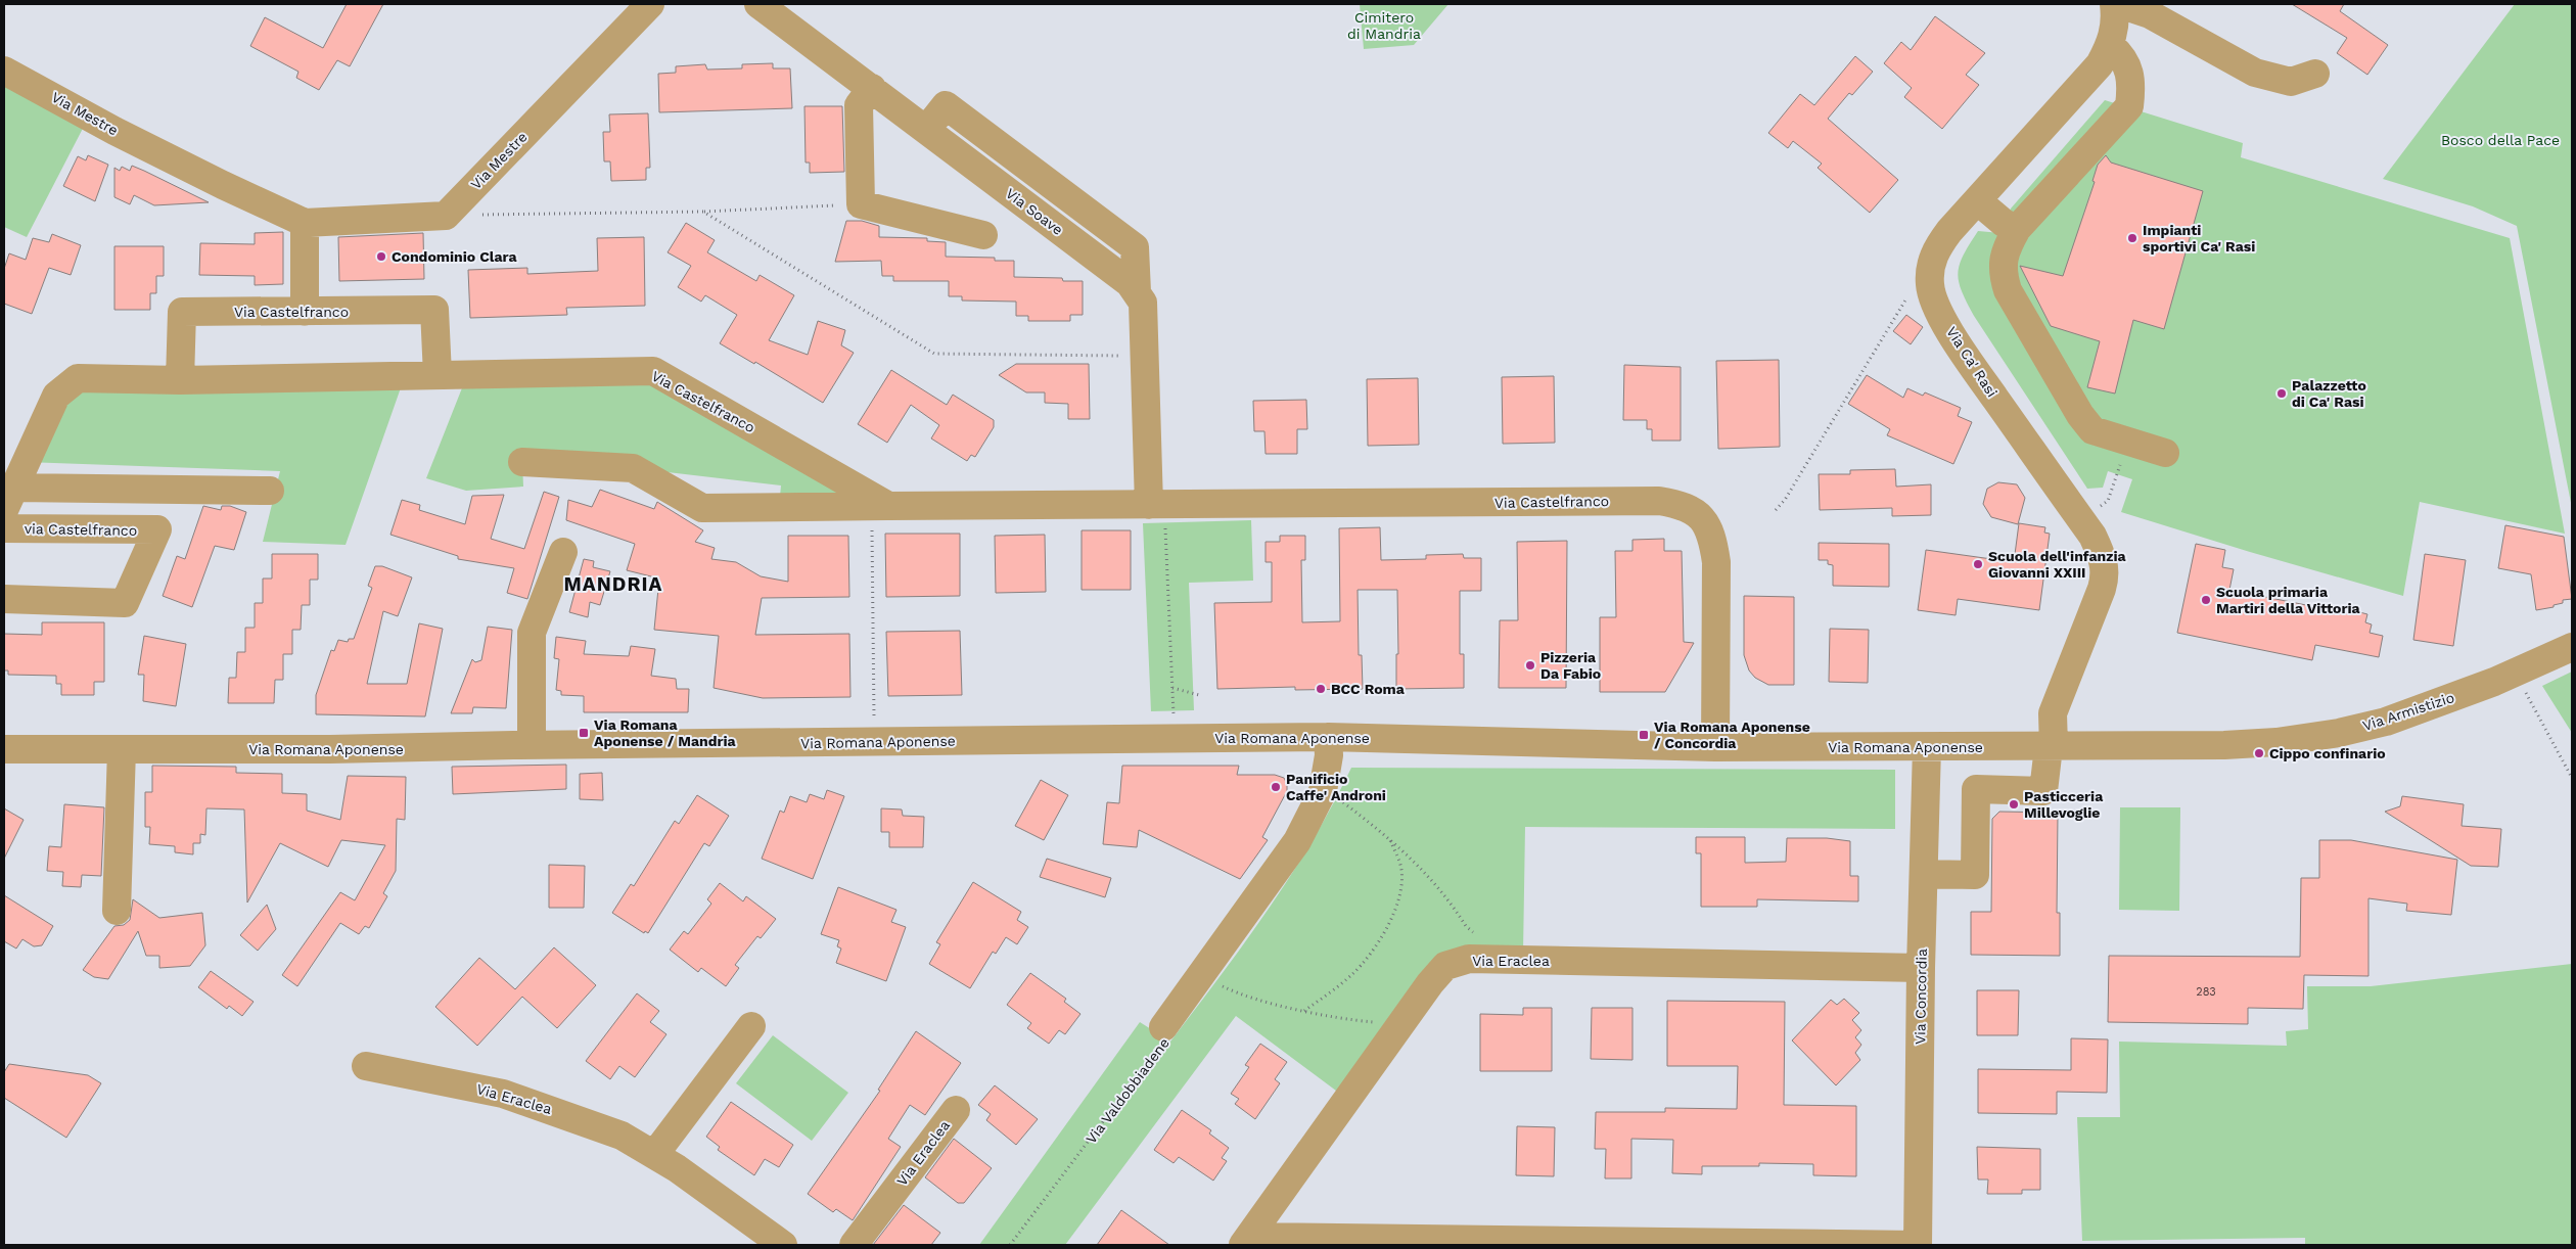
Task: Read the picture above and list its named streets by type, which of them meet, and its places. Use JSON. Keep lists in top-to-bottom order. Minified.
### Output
{"streets":{"street":["Via Mestre","Via Soave","Via Castelfranco","Via Ca' Rasi","via Castelfranco","Via Armistizio","Via Romana Aponense","Via Eraclea","Via Concordia","Via Valdobbiadene"]},"crossings":[["Via Soave","Via Castelfranco"],["Via Castelfranco","via Castelfranco"],["Via Castelfranco","Via Romana Aponense"],["Via Ca' Rasi","Via Armistizio"],["Via Ca' Rasi","Via Romana Aponense"],["Via Ca' Rasi","Via Concordia"],["Via Armistizio","Via Romana Aponense"],["Via Romana Aponense","Via Concordia"],["Via Romana Aponense","Via Valdobbiadene"],["Via Eraclea","Via Concordia"]],"districts":["MANDRIA"],"parks":["Cimitero di Mandria","Bosco della Pace"],"places":{"other":["Impianti sportivi Ca' Rasi","Condominio Clara","Palazzetto di Ca' Rasi","Scuola dell'infanzia Giovanni XXIII","Scuola primaria Martiri della Vittoria","Pizzeria Da Fabio","BCC Roma","Cippo confinario","Panificio Caffe' Androni","Pasticceria Millevoglie"],"transit":["Via Romana Aponense / Mandria","Via Romana Aponense / Concordia"]},"house_numbers":["283"]}
